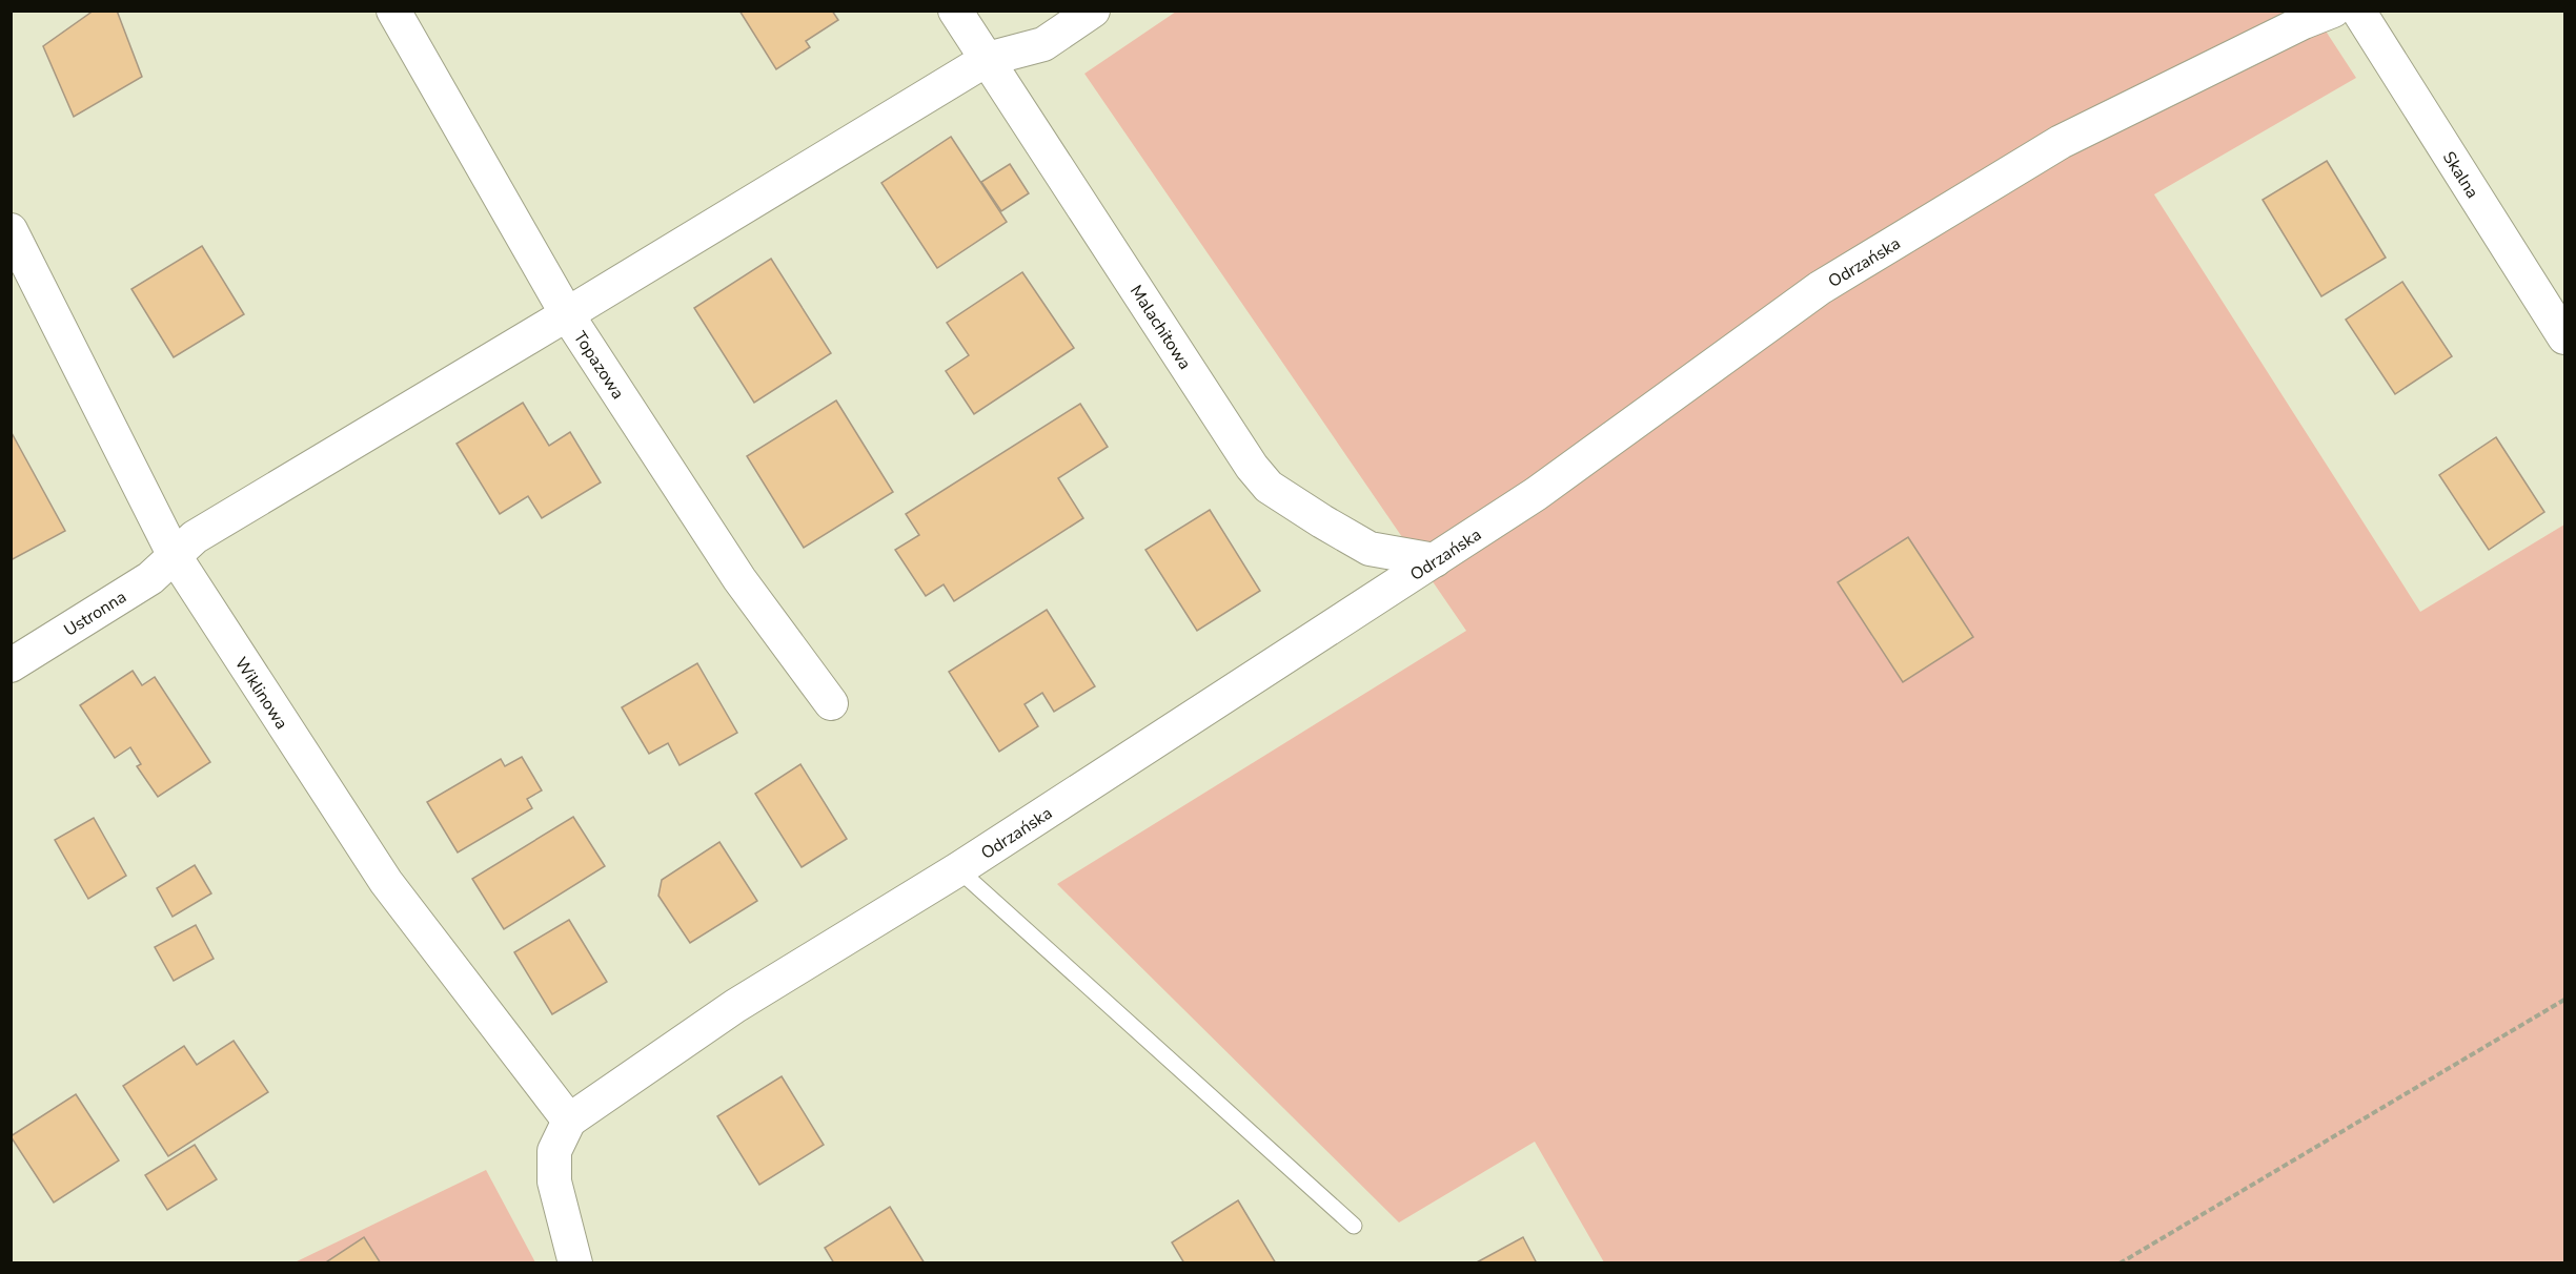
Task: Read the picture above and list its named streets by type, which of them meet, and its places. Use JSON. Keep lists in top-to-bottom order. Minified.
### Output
{"streets":{"street":["Skalna","Odrzańska","Malachitowa","Topazowa","Ustronna","Wiklinowa"]},"crossings":[["Odrzańska","Malachitowa"],["Odrzańska","Wiklinowa"],["Malachitowa","Ustronna"],["Topazowa","Ustronna"],["Ustronna","Wiklinowa"]]}
